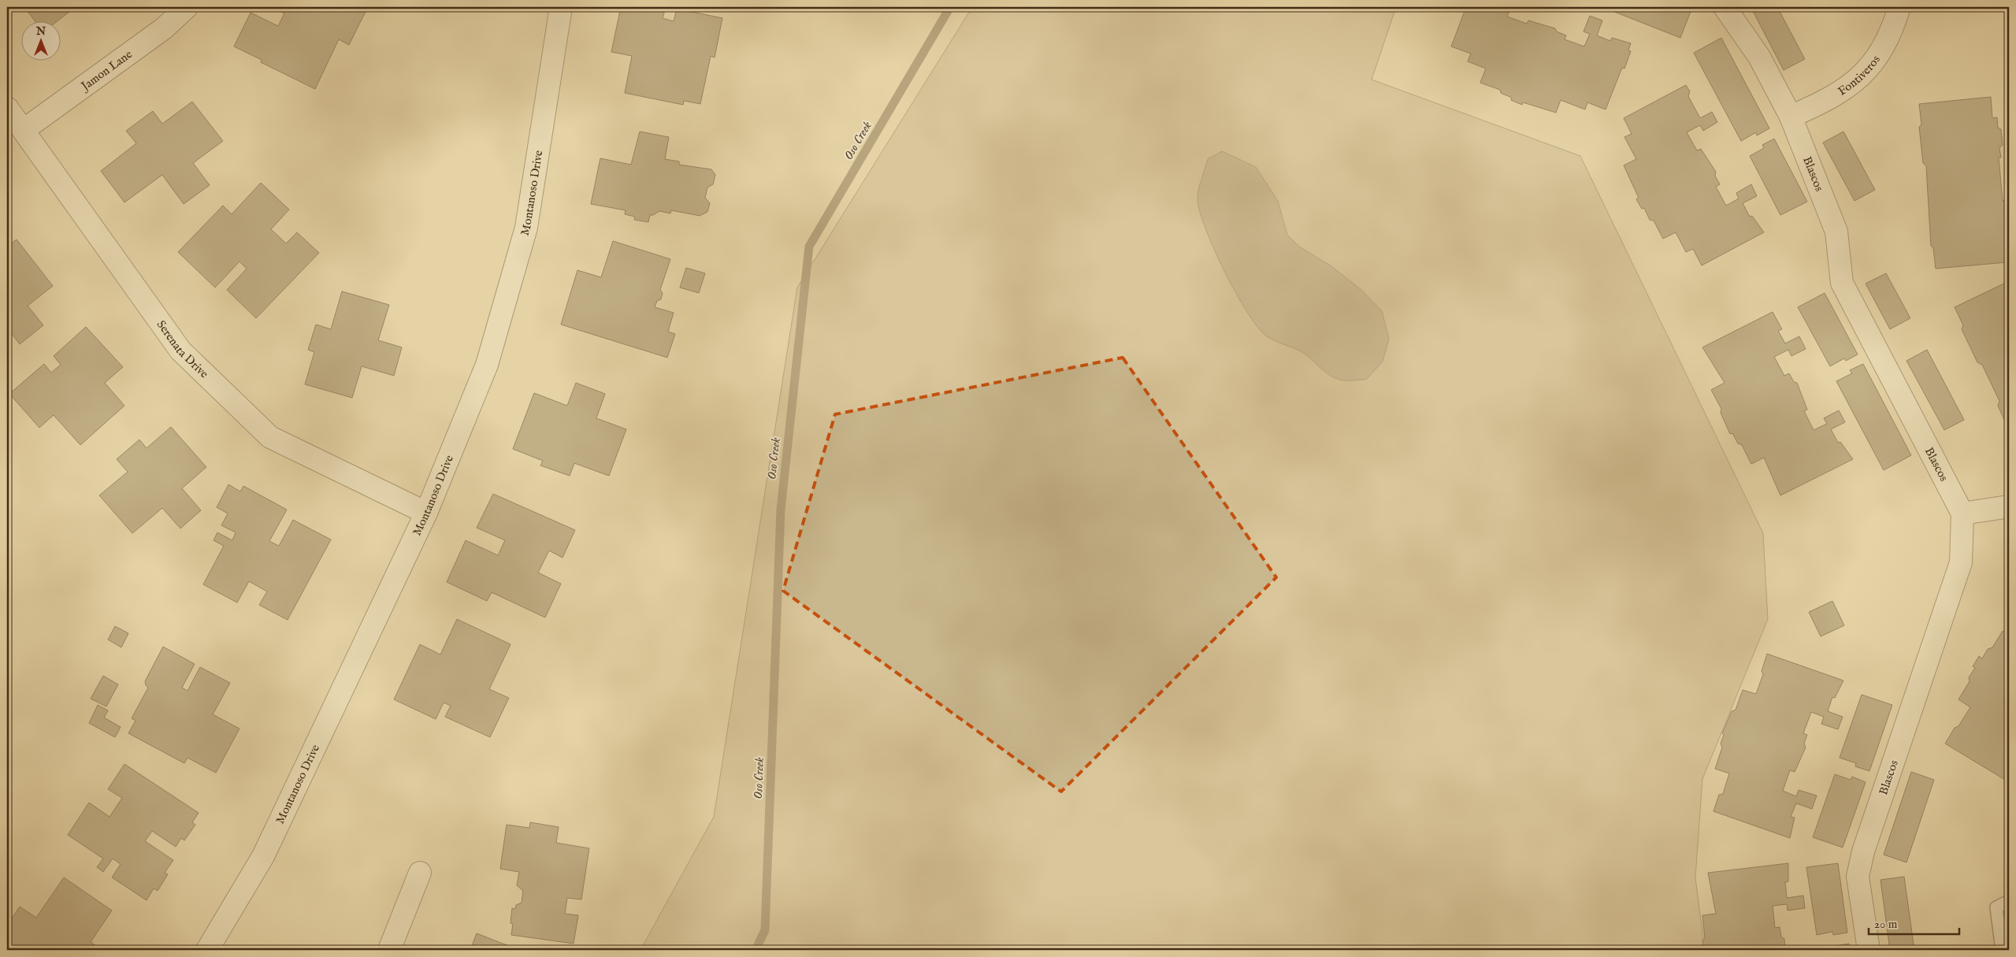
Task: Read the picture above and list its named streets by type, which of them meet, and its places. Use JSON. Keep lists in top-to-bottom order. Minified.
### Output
{"streets":{"street":["Jamon Lane","Fontiveros","Blascos","Montanoso Drive","Serenata Drive"]},"crossings":[["Jamon Lane","Serenata Drive"],["Fontiveros","Blascos"],["Montanoso Drive","Serenata Drive"]],"water":["Oso Creek"],"scale_bar":"20 m","north":"top"}
